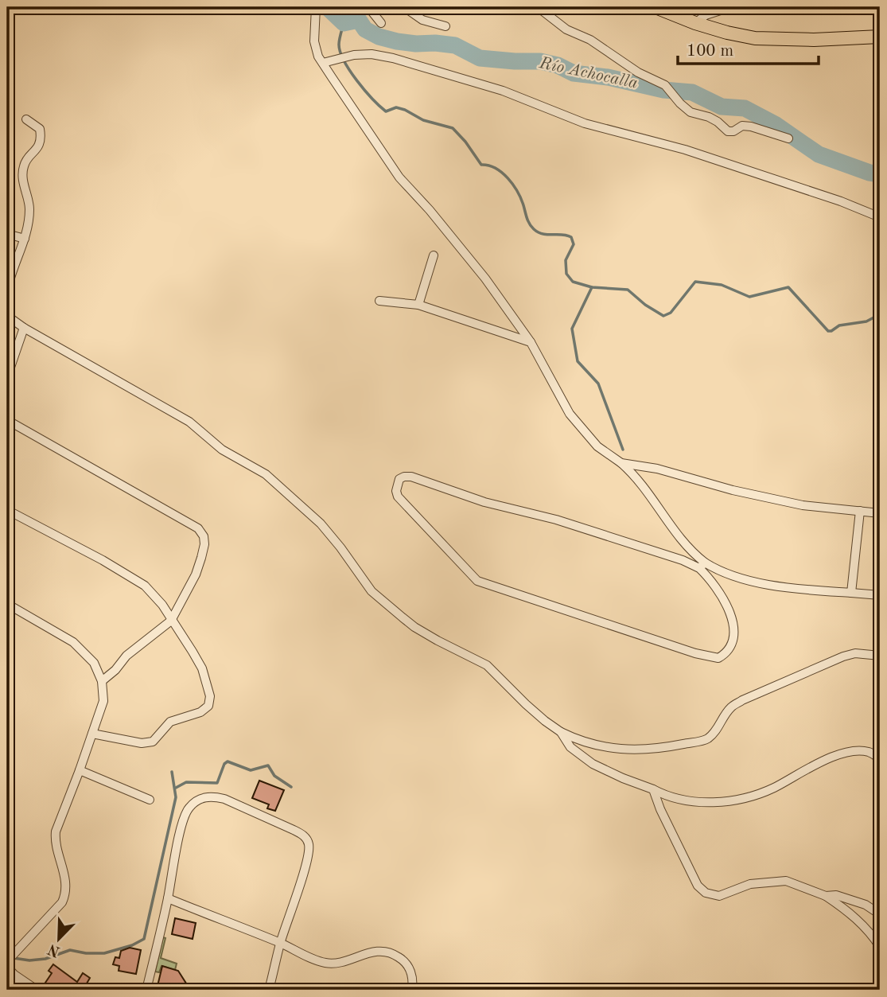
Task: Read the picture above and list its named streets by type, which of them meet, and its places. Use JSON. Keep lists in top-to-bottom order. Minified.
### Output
{"water":["Río Achocalla"],"scale_bar":"100 m","north":"bottom left"}
